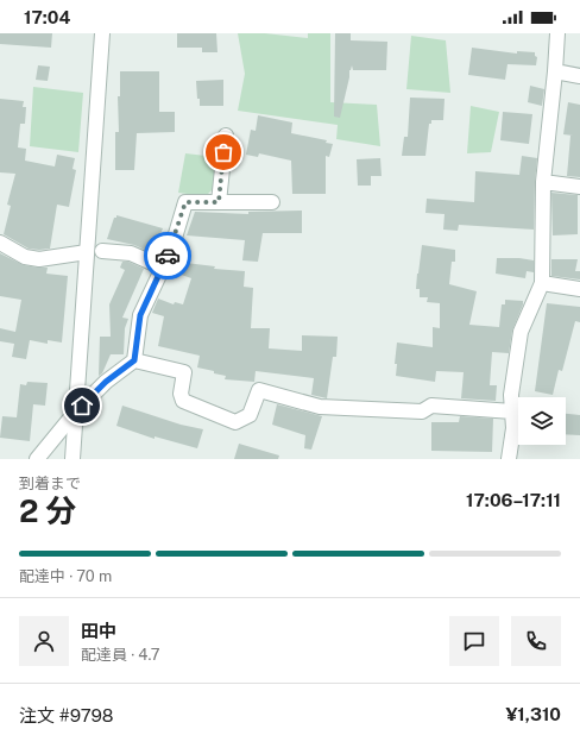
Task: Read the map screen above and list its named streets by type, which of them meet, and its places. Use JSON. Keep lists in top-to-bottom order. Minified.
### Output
{"page":{"status":"17:04","heading":["2 分","到着まで","17:06–17:11"],"panel":["田中","配達員 · 4.7","注文 #9798","¥1,310"],"bar":"配達中 · 70 m"}}
